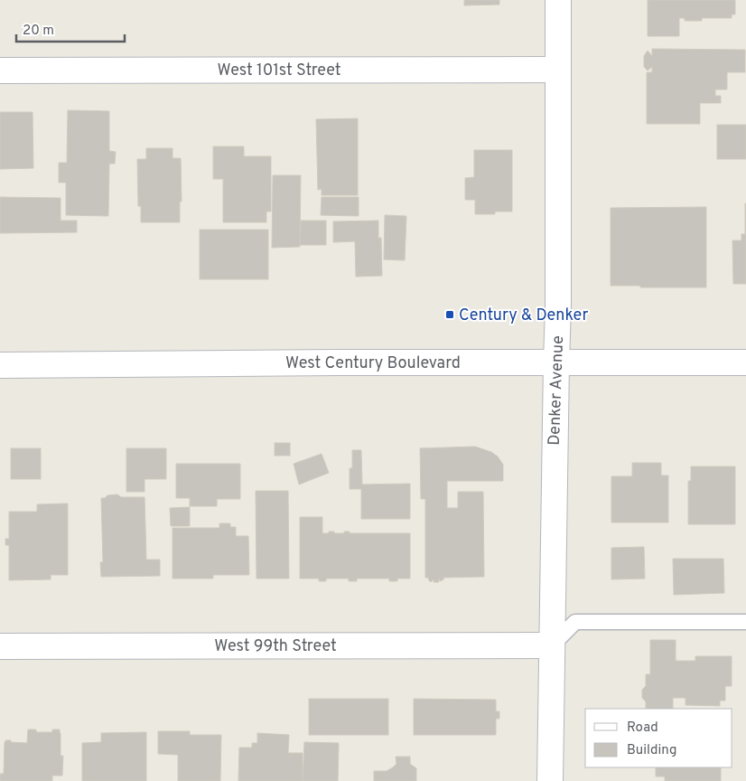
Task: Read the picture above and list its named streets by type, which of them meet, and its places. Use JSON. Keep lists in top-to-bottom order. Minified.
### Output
{"streets":{"street":["West 101st Street","West Century Boulevard","Denker Avenue","West 99th Street"]},"crossings":[["West 101st Street","Denker Avenue"],["West Century Boulevard","Denker Avenue"],["Denker Avenue","West 99th Street"]],"places":{"transit":["Century & Denker"]},"legend":["Road","Building"],"scale_bar":"20 m"}
